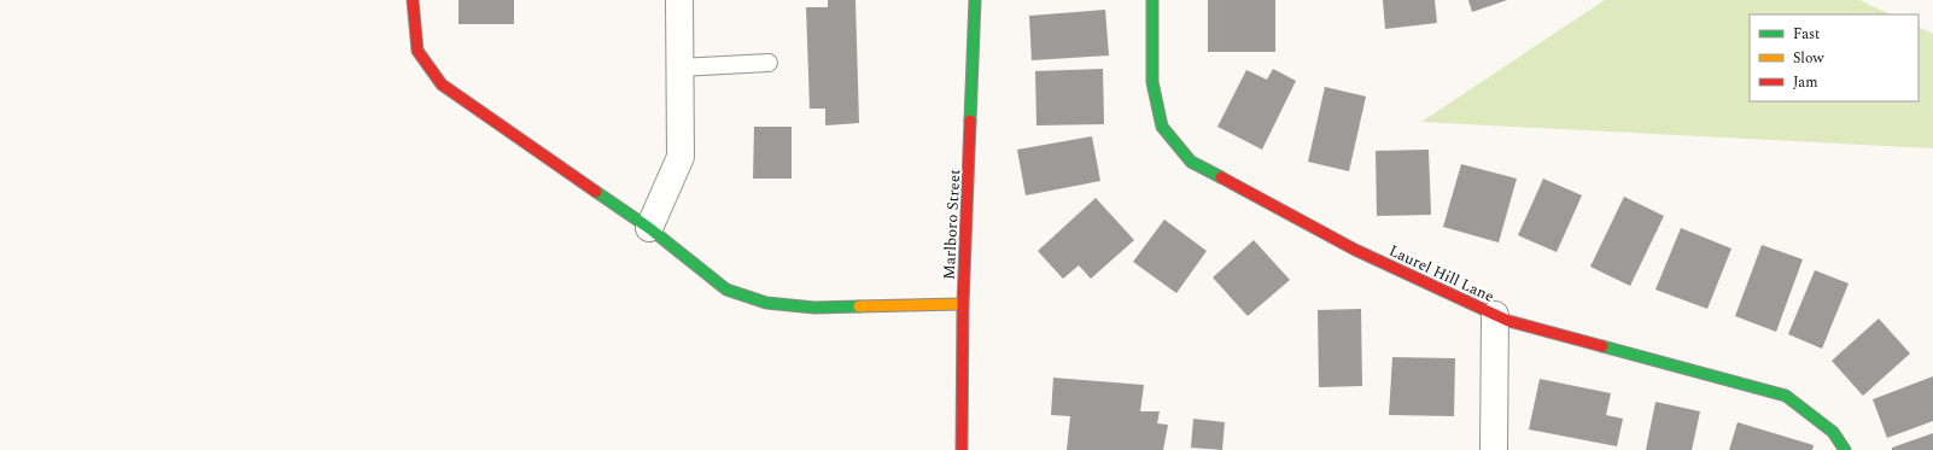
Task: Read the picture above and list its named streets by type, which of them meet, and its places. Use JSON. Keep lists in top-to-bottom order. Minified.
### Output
{"streets":{"street":["Marlboro Street","Laurel Hill Lane"]},"legend":["Fast","Slow","Jam"]}
